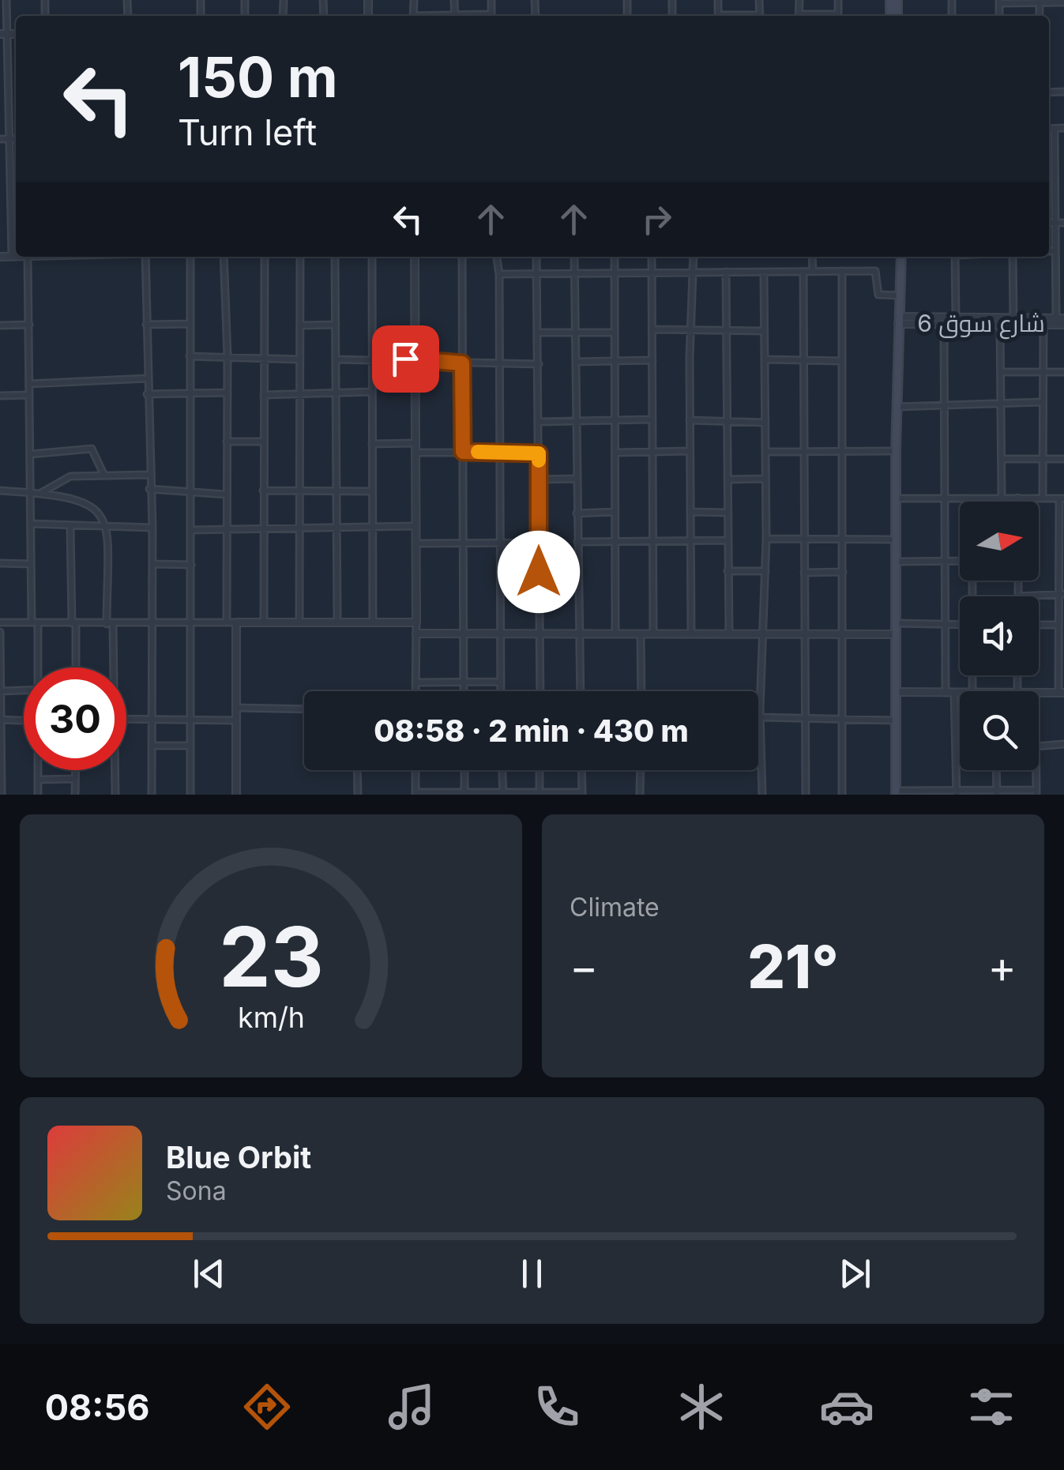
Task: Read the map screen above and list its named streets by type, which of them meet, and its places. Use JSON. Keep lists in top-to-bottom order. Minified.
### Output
{"streets":{"street":["شارع سوق 6"]},"north":"right","page":{"turn":["150 m","Turn left"],"limit":"30","trip":"08:58 · 2 min · 430 m","tile":"Climate","heat":["−","21°","+"],"song":["Blue Orbit","Sona"],"tabs":"08:56","gauge":["23","km/h"]}}
